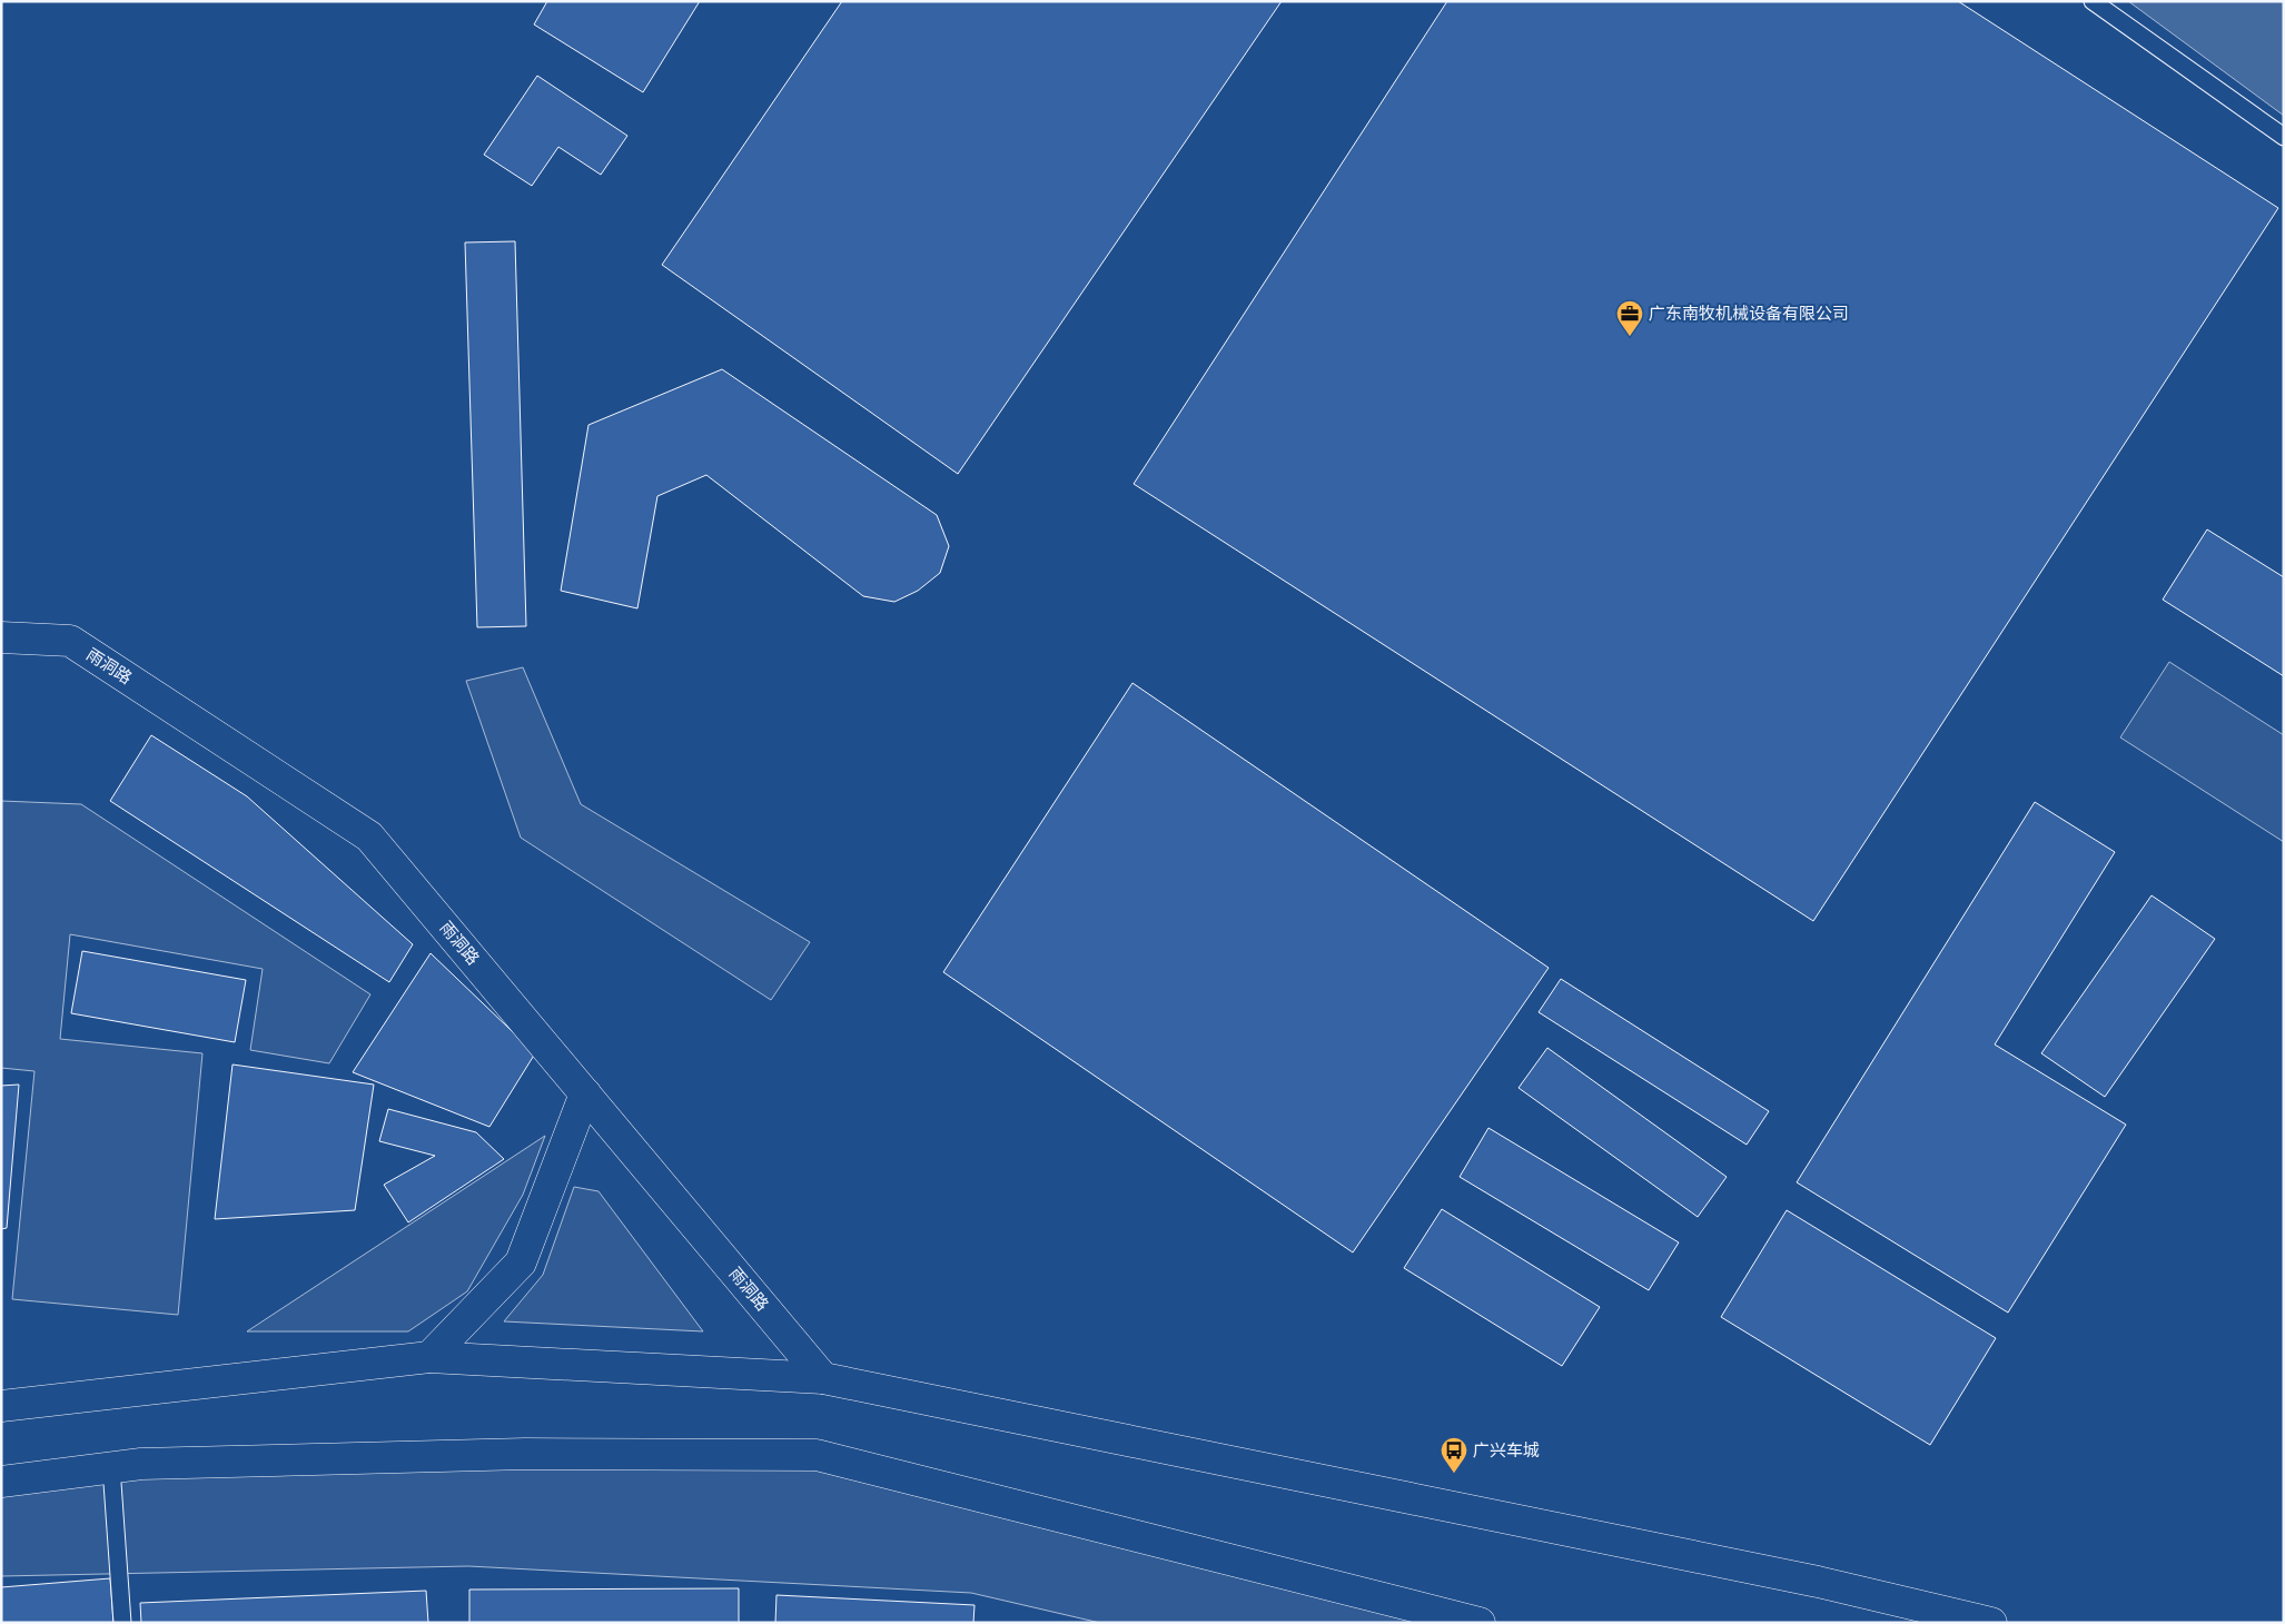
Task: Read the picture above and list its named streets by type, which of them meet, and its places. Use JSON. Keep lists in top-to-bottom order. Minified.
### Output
{"streets":{"main road":["雨洞路"]},"places":{"office":["广东南牧机械设备有限公司"],"bus stop":["广兴车城"]}}
